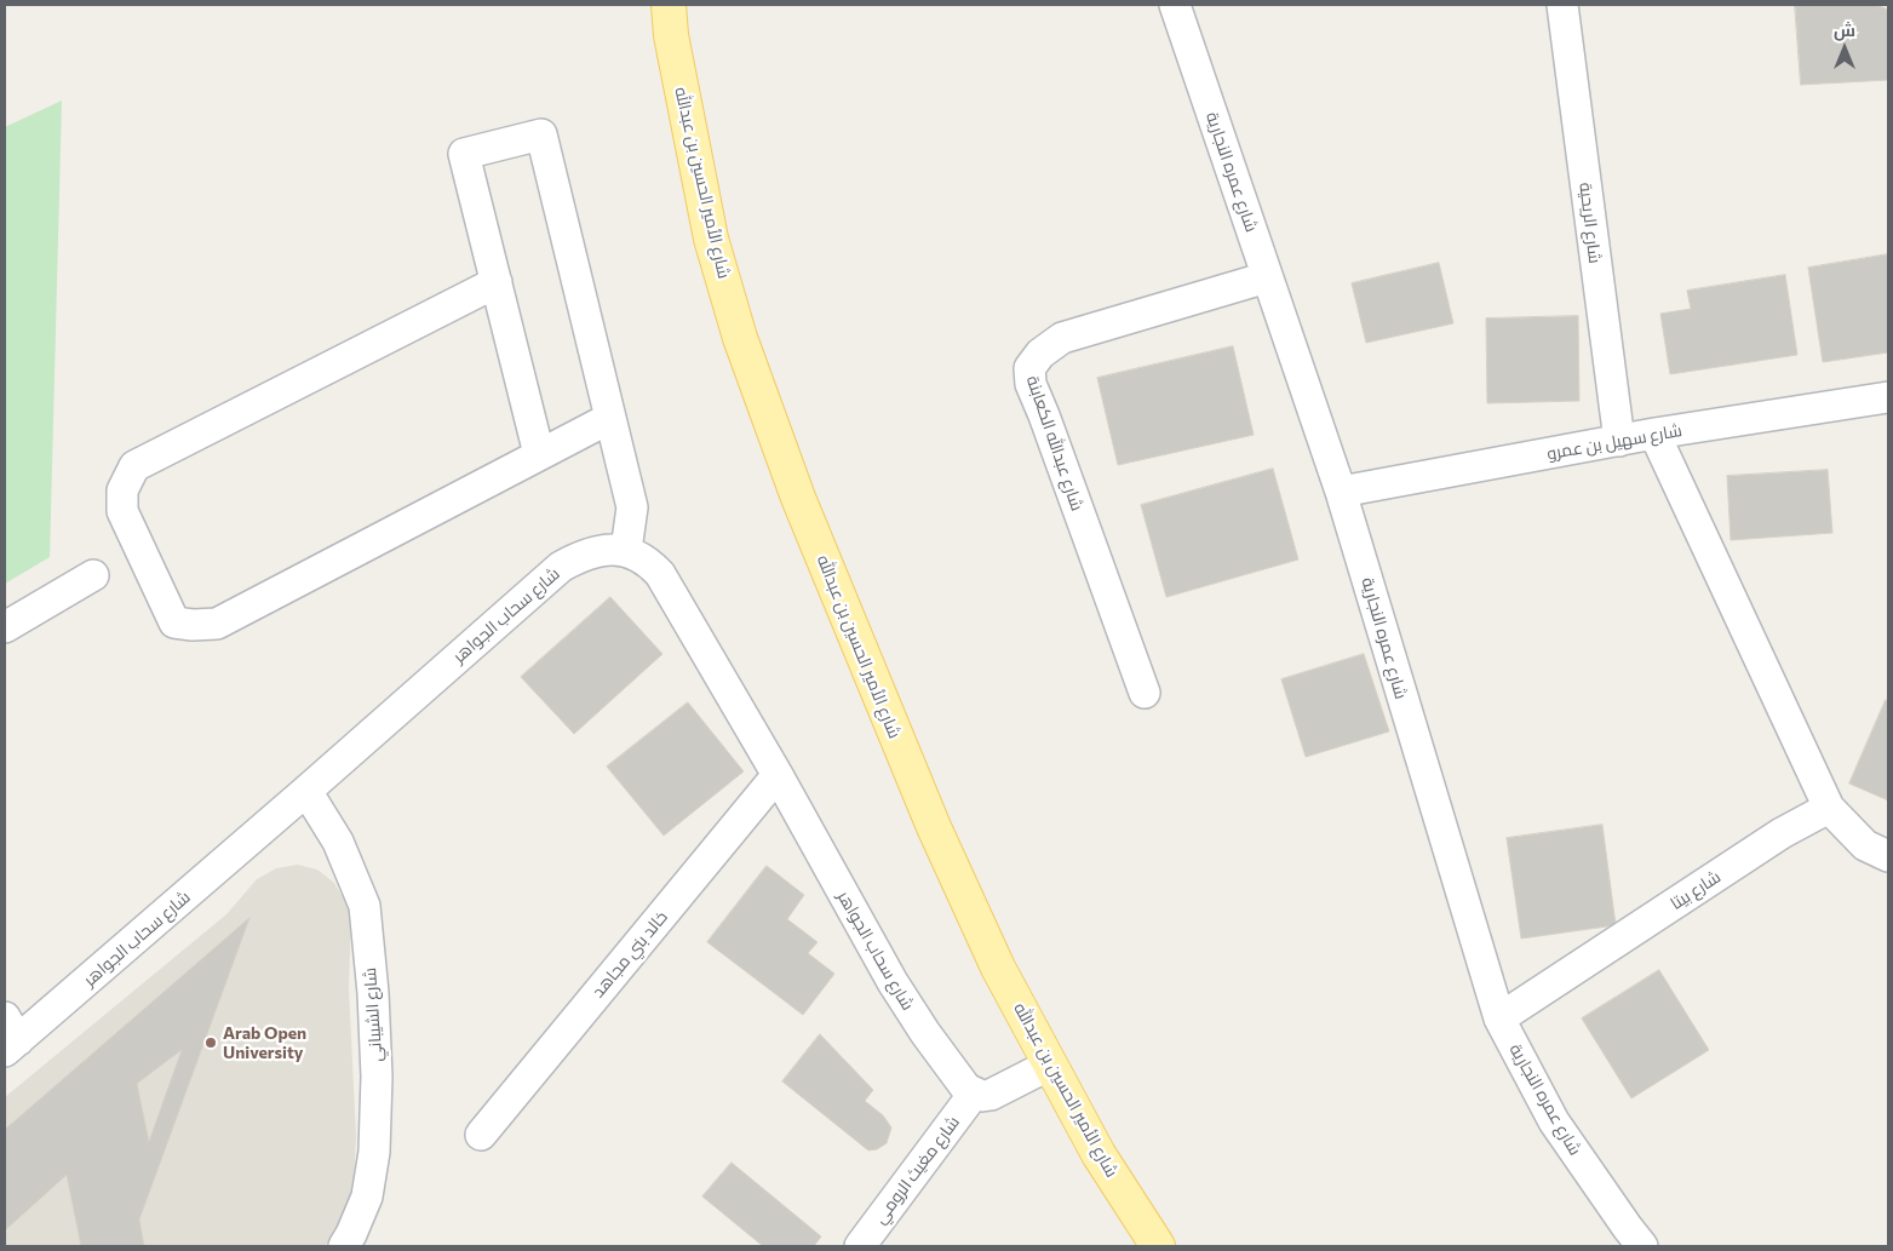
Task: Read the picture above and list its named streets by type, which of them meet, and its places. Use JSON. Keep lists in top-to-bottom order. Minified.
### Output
{"streets":{"main road":["شارع الأمير الحسين بن عبدالله"],"street":["شارع عمره النجارية","شارع الريحية","شارع سهيل بن عمرو","شارع عبدالله الكعابنة","شارع سحاب الجواهر","شارع بيتا","خالد بني مجاهد","شارع الشيباني","شارع مغيث الرومي"]},"crossings":[["شارع عمره النجارية","شارع سهيل بن عمرو"],["شارع عمره النجارية","شارع عبدالله الكعابنة"],["شارع عمره النجارية","شارع بيتا"],["شارع الريحية","شارع سهيل بن عمرو"],["شارع سحاب الجواهر","خالد بني مجاهد"],["شارع سحاب الجواهر","شارع الشيباني"],["شارع سحاب الجواهر","شارع مغيث الرومي"]],"places":["Arab Open University"],"north":"top"}
